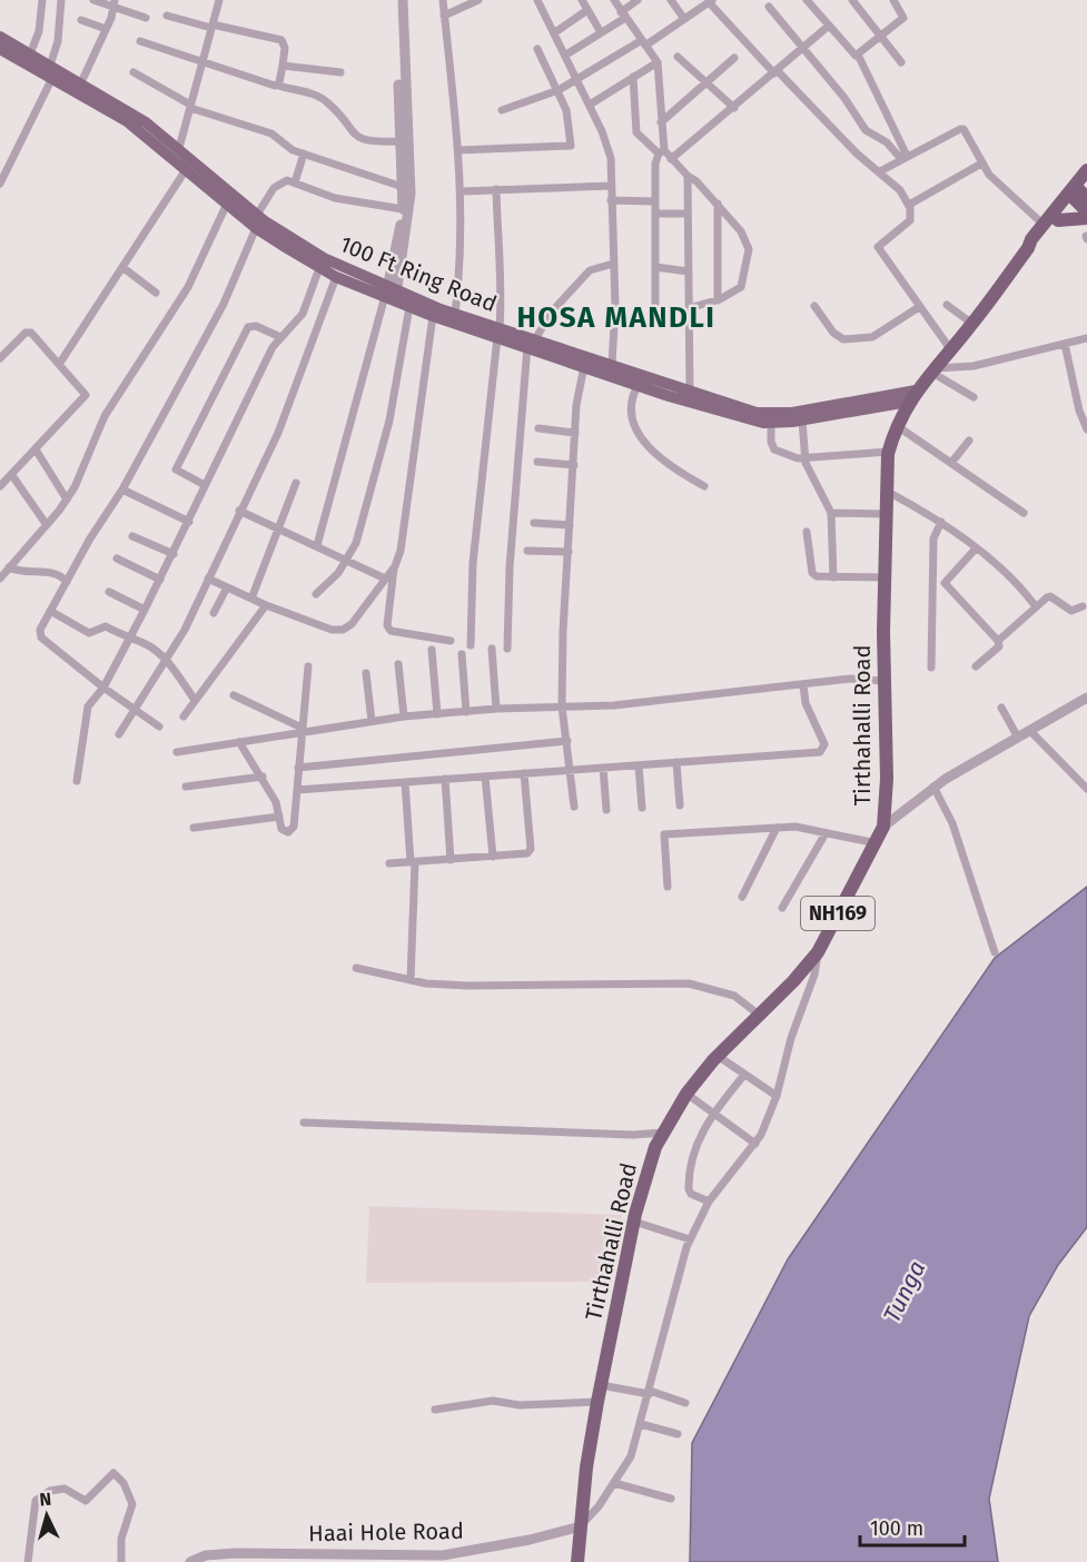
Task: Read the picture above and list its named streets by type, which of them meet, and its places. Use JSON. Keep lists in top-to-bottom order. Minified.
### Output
{"streets":{"highway":["Tirthahalli Road","NH169"],"main road":["100 Ft Ring Road"],"street":["Haai Hole Road"]},"crossings":[["100 Ft Ring Road","Tirthahalli Road"],["Tirthahalli Road","NH169"],["Tirthahalli Road","Haai Hole Road"]],"districts":["HOSA MANDLI"],"water":["Tunga"],"scale_bar":"100 m","north":"top"}
